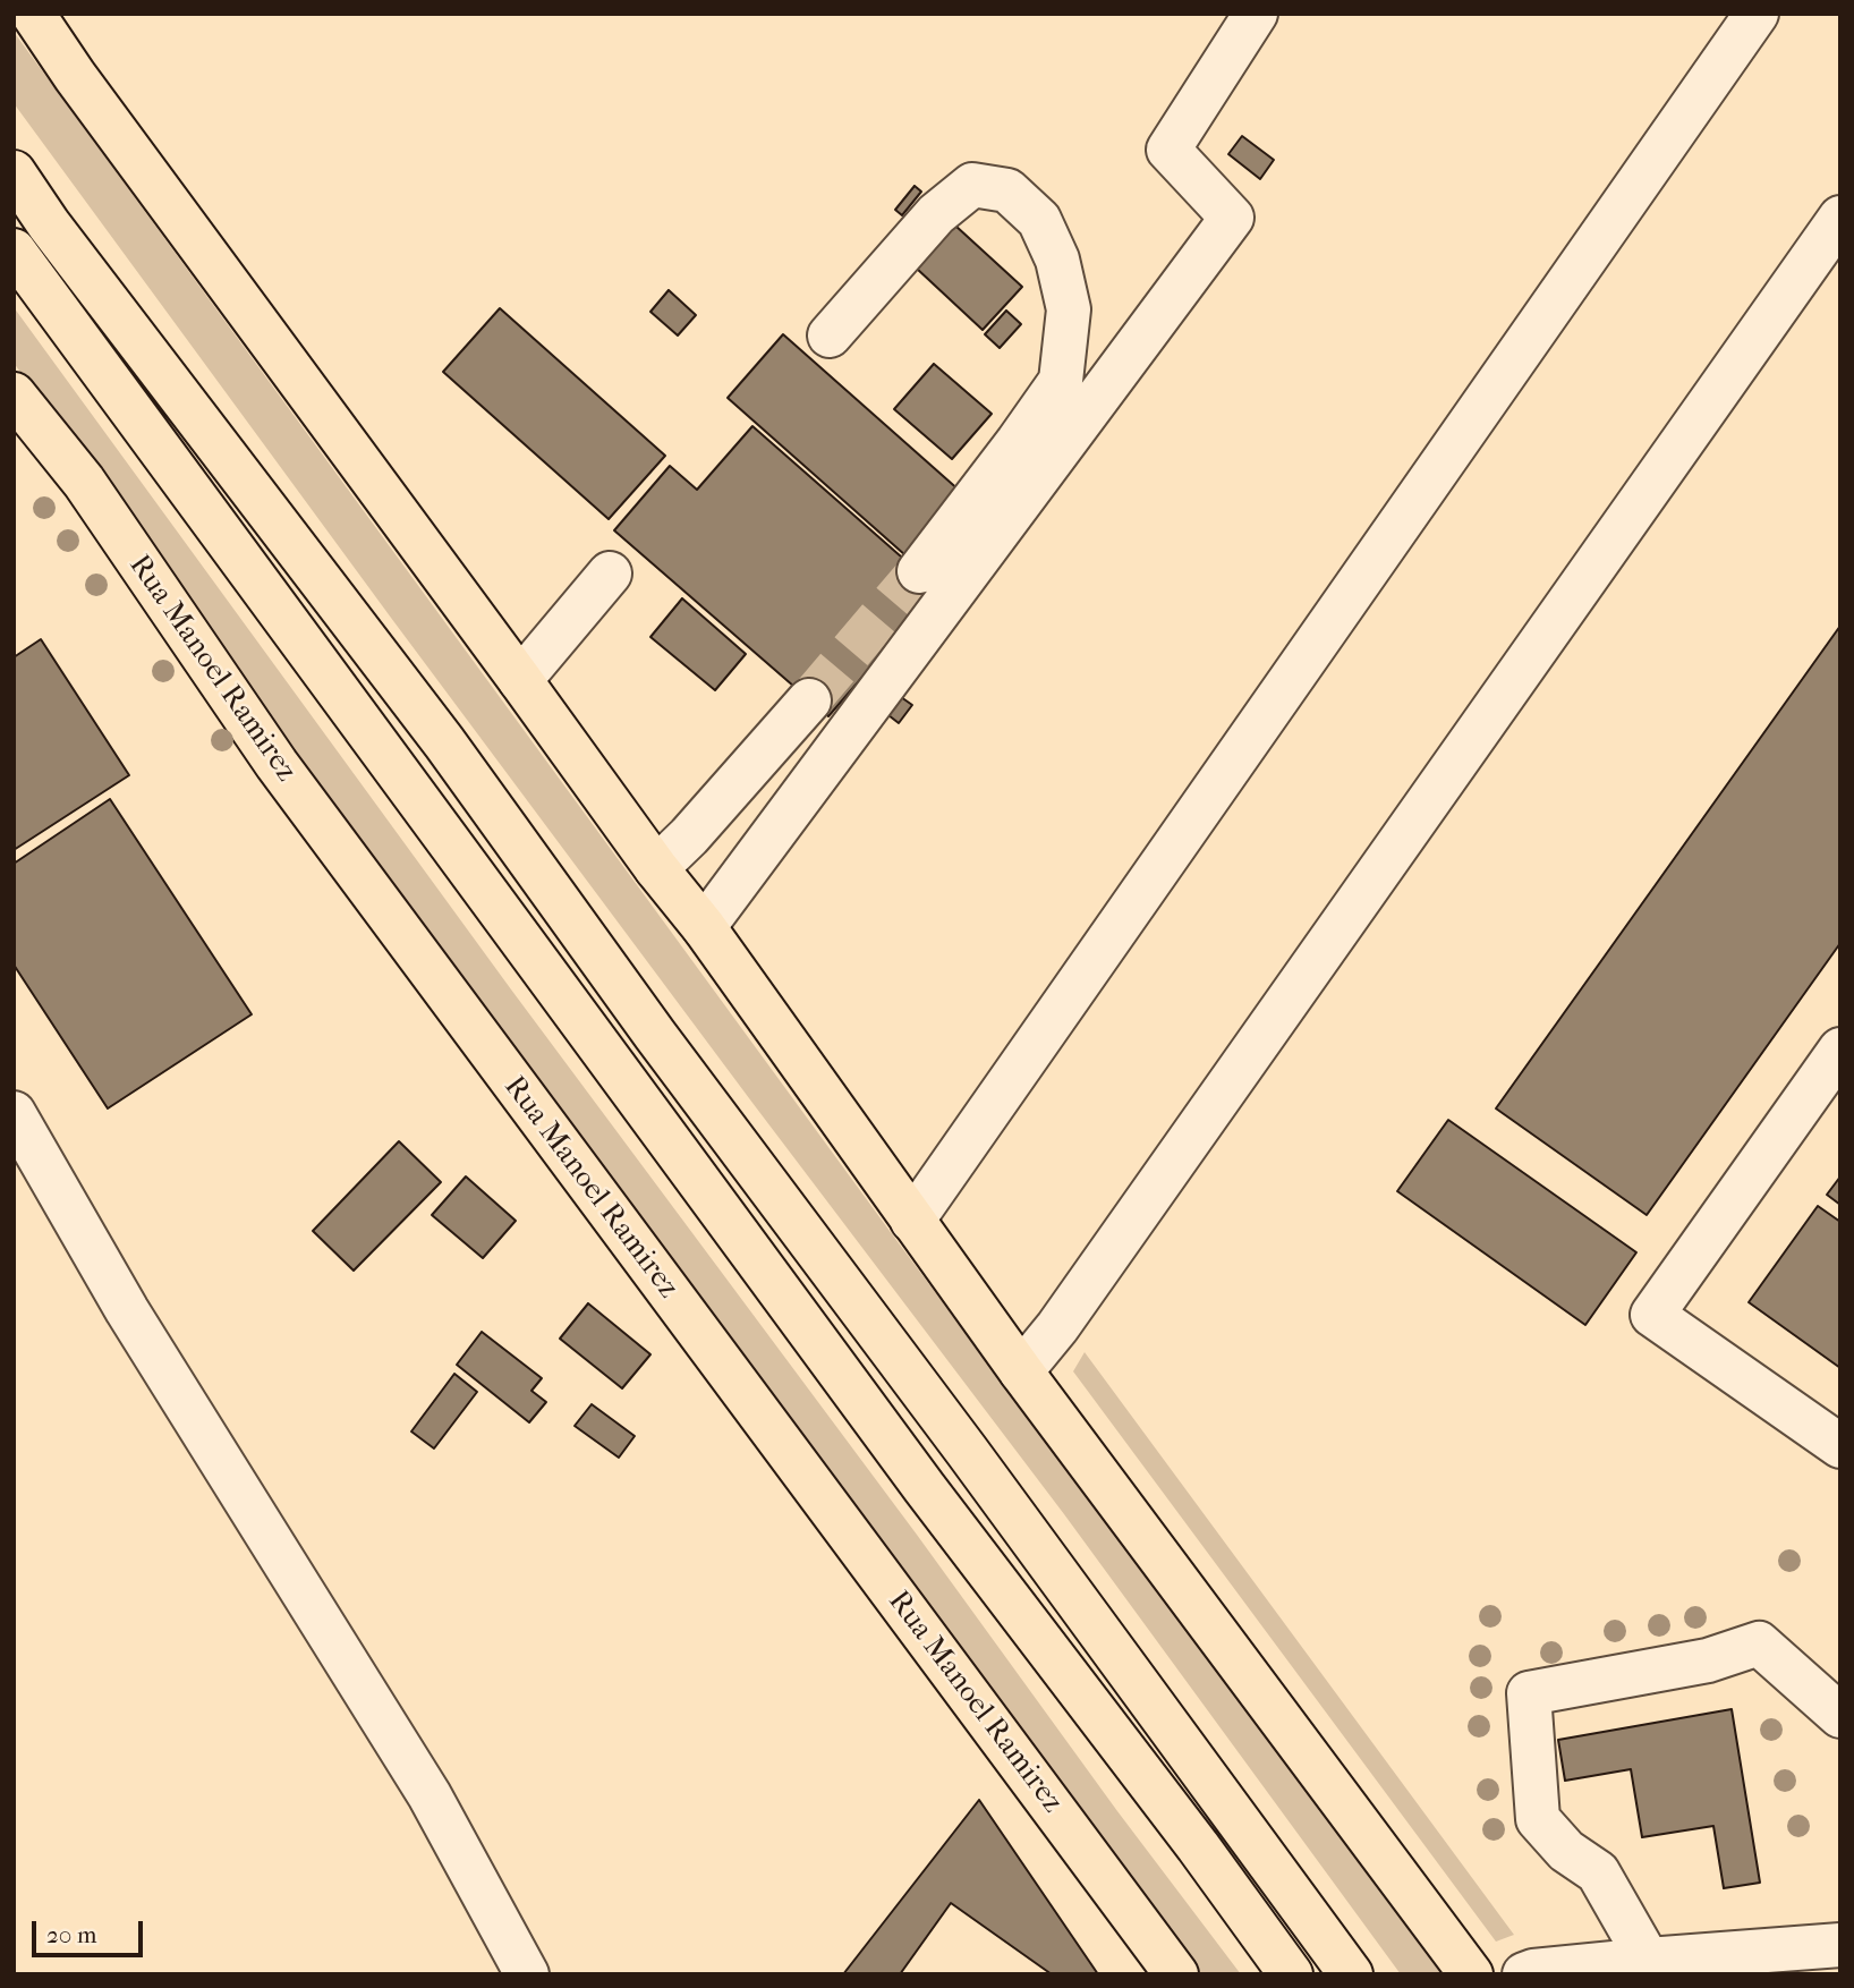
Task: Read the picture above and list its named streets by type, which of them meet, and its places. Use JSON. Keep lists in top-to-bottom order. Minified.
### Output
{"streets":{"main road":["Rua Manoel Ramirez"]},"scale_bar":"20 m"}
